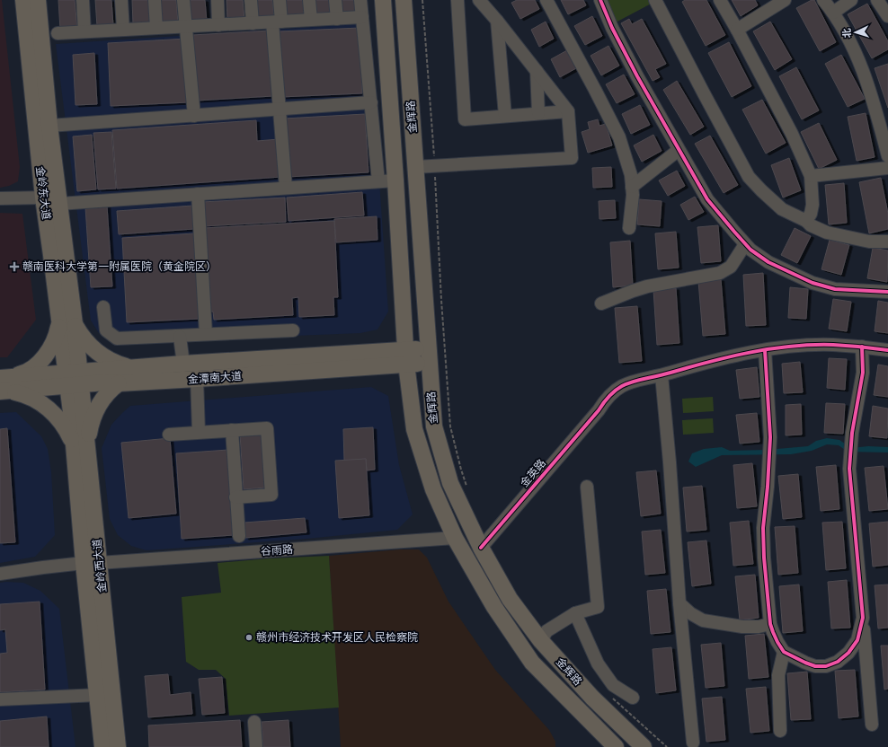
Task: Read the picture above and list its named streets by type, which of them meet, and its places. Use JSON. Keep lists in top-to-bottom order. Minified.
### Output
{"streets":{"main road":["金辉路","金岭东大道","金潭南大道","金岭西大道"],"street":["金英路","谷雨路"]},"crossings":[["金辉路","金潭南大道"],["金辉路","金英路"],["金辉路","谷雨路"],["金岭东大道","金潭南大道"],["金岭东大道","金岭西大道"],["金潭南大道","金岭西大道"],["谷雨路","金岭西大道"]],"places":{"health":["赣南医科大学第一附属医院（黄金院区）"],"other":["赣州市经济技术开发区人民检察院"]},"north":"left"}
